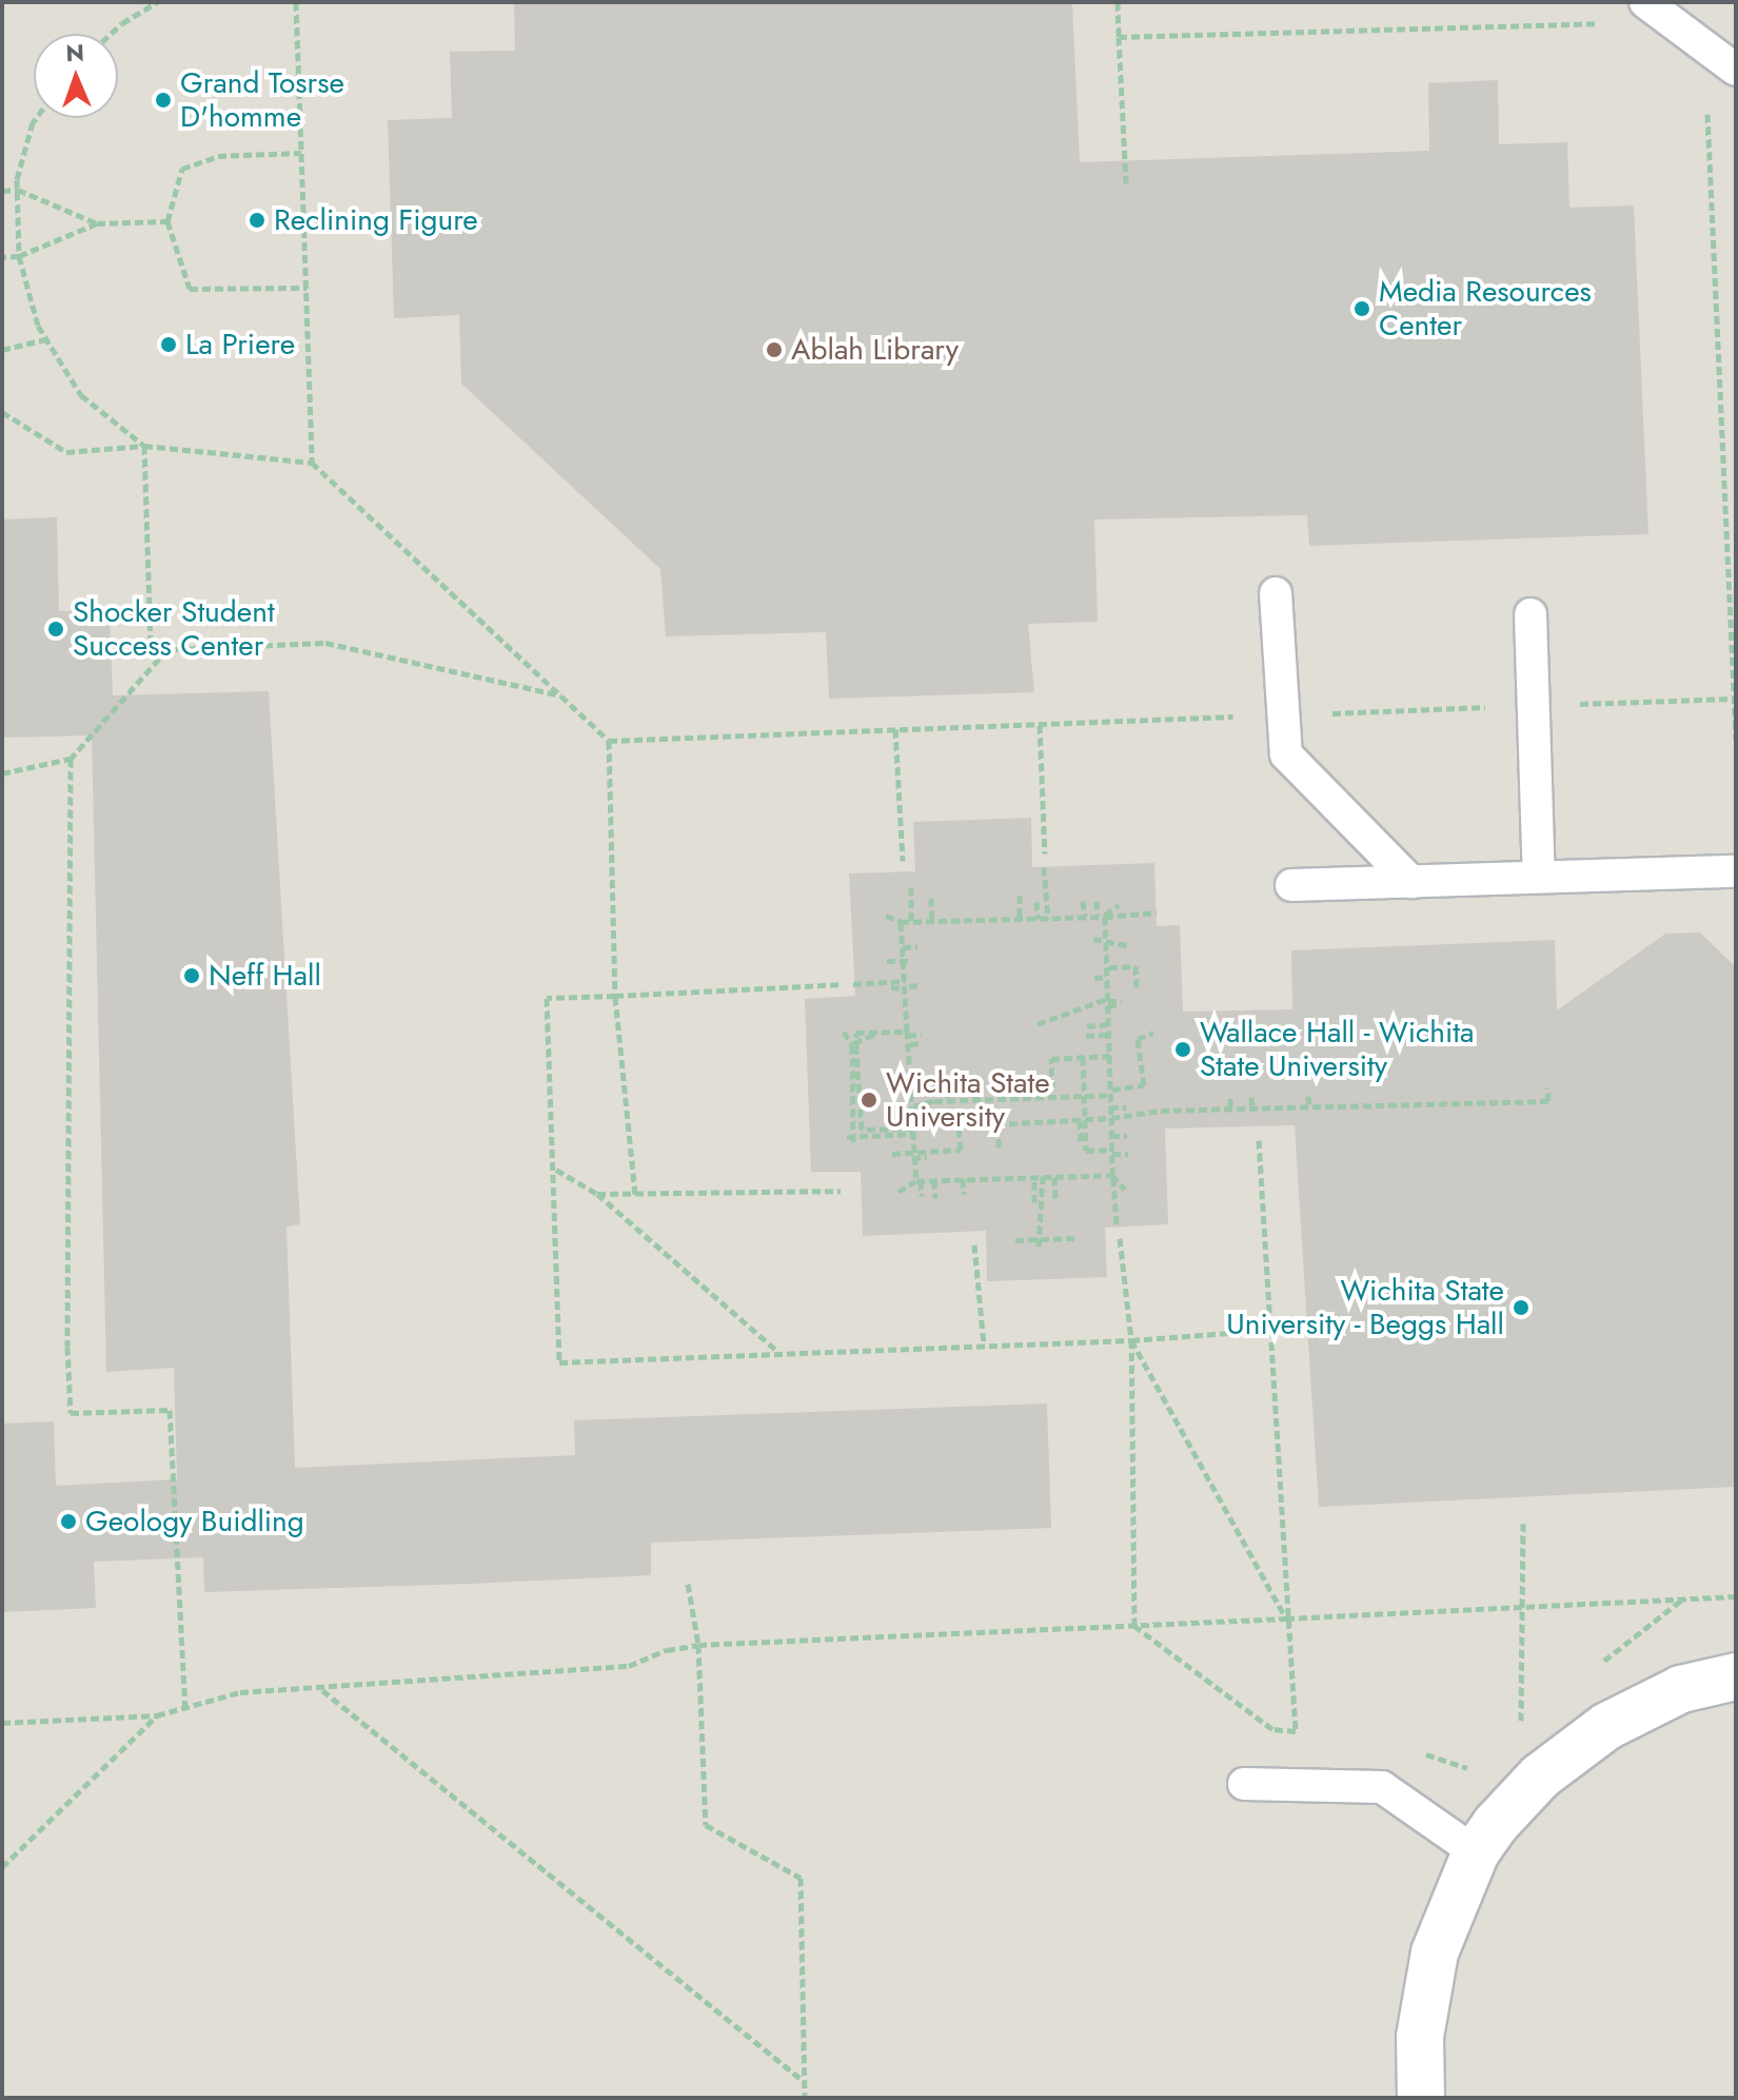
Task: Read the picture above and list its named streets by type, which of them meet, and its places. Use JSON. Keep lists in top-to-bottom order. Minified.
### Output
{"places":["Grand Tosrse D'homme","Reclining Figure","Media Resources Center","La Priere","Ablah Library","Shocker Student Success Center","Neff Hall","Wallace Hall - Wichita State University","Wichita State University","Wichita State University - Beggs Hall","Geology Buidling"],"north":"top"}
